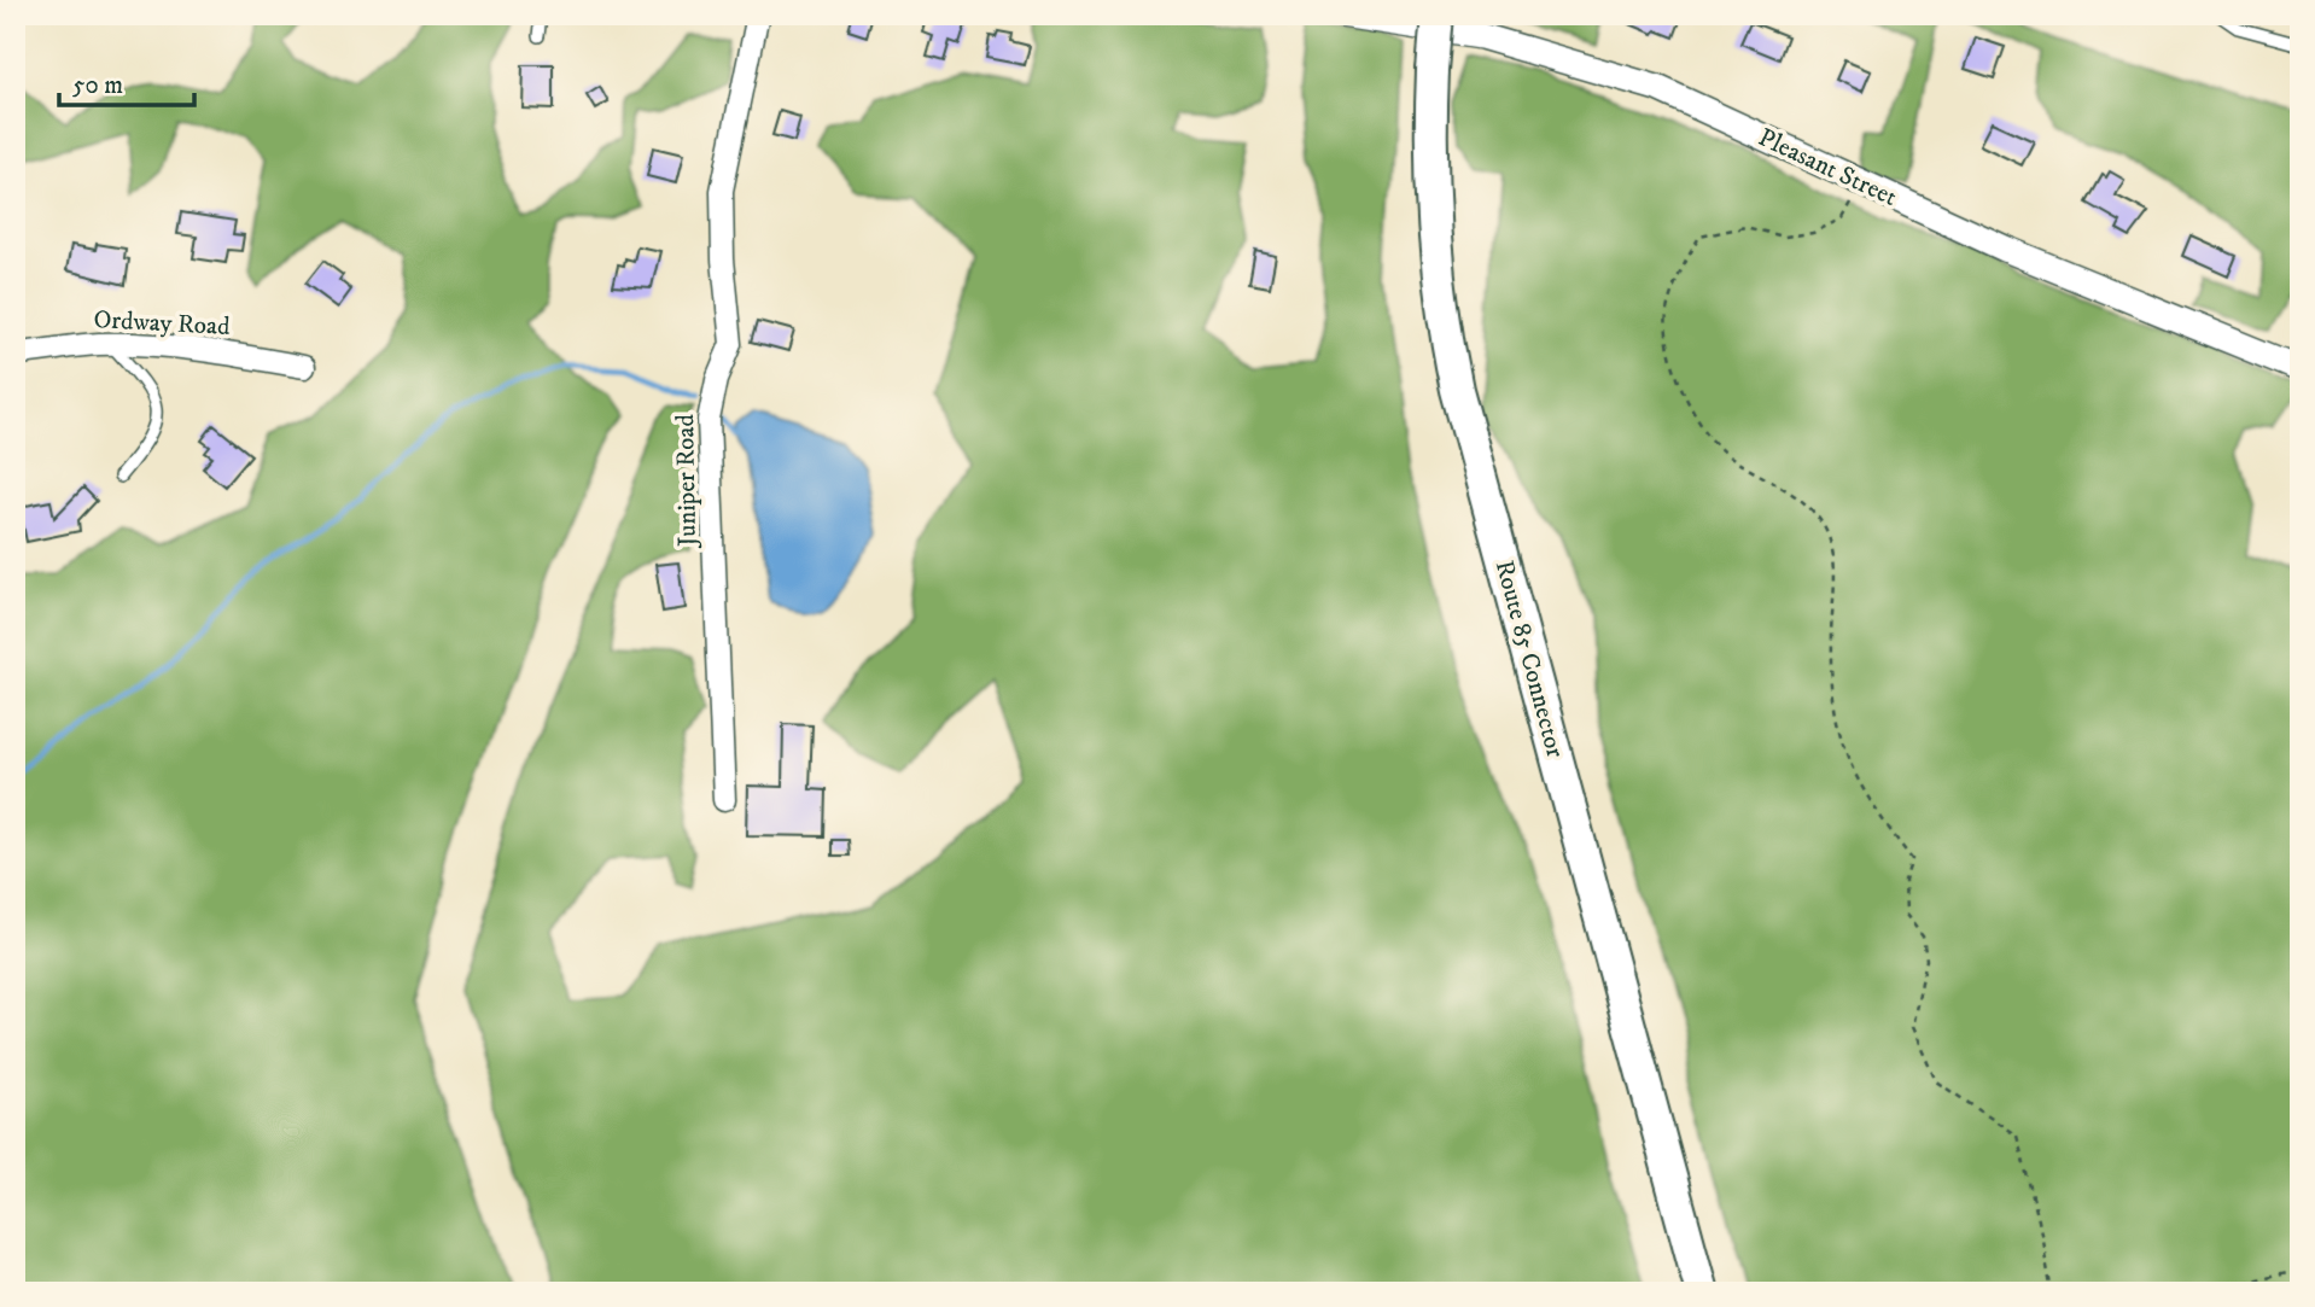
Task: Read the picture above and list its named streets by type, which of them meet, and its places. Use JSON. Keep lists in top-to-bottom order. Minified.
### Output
{"streets":{"main road":["Route 85 Connector"],"street":["Pleasant Street","Ordway Road","Juniper Road"]},"scale_bar":"50 m"}
